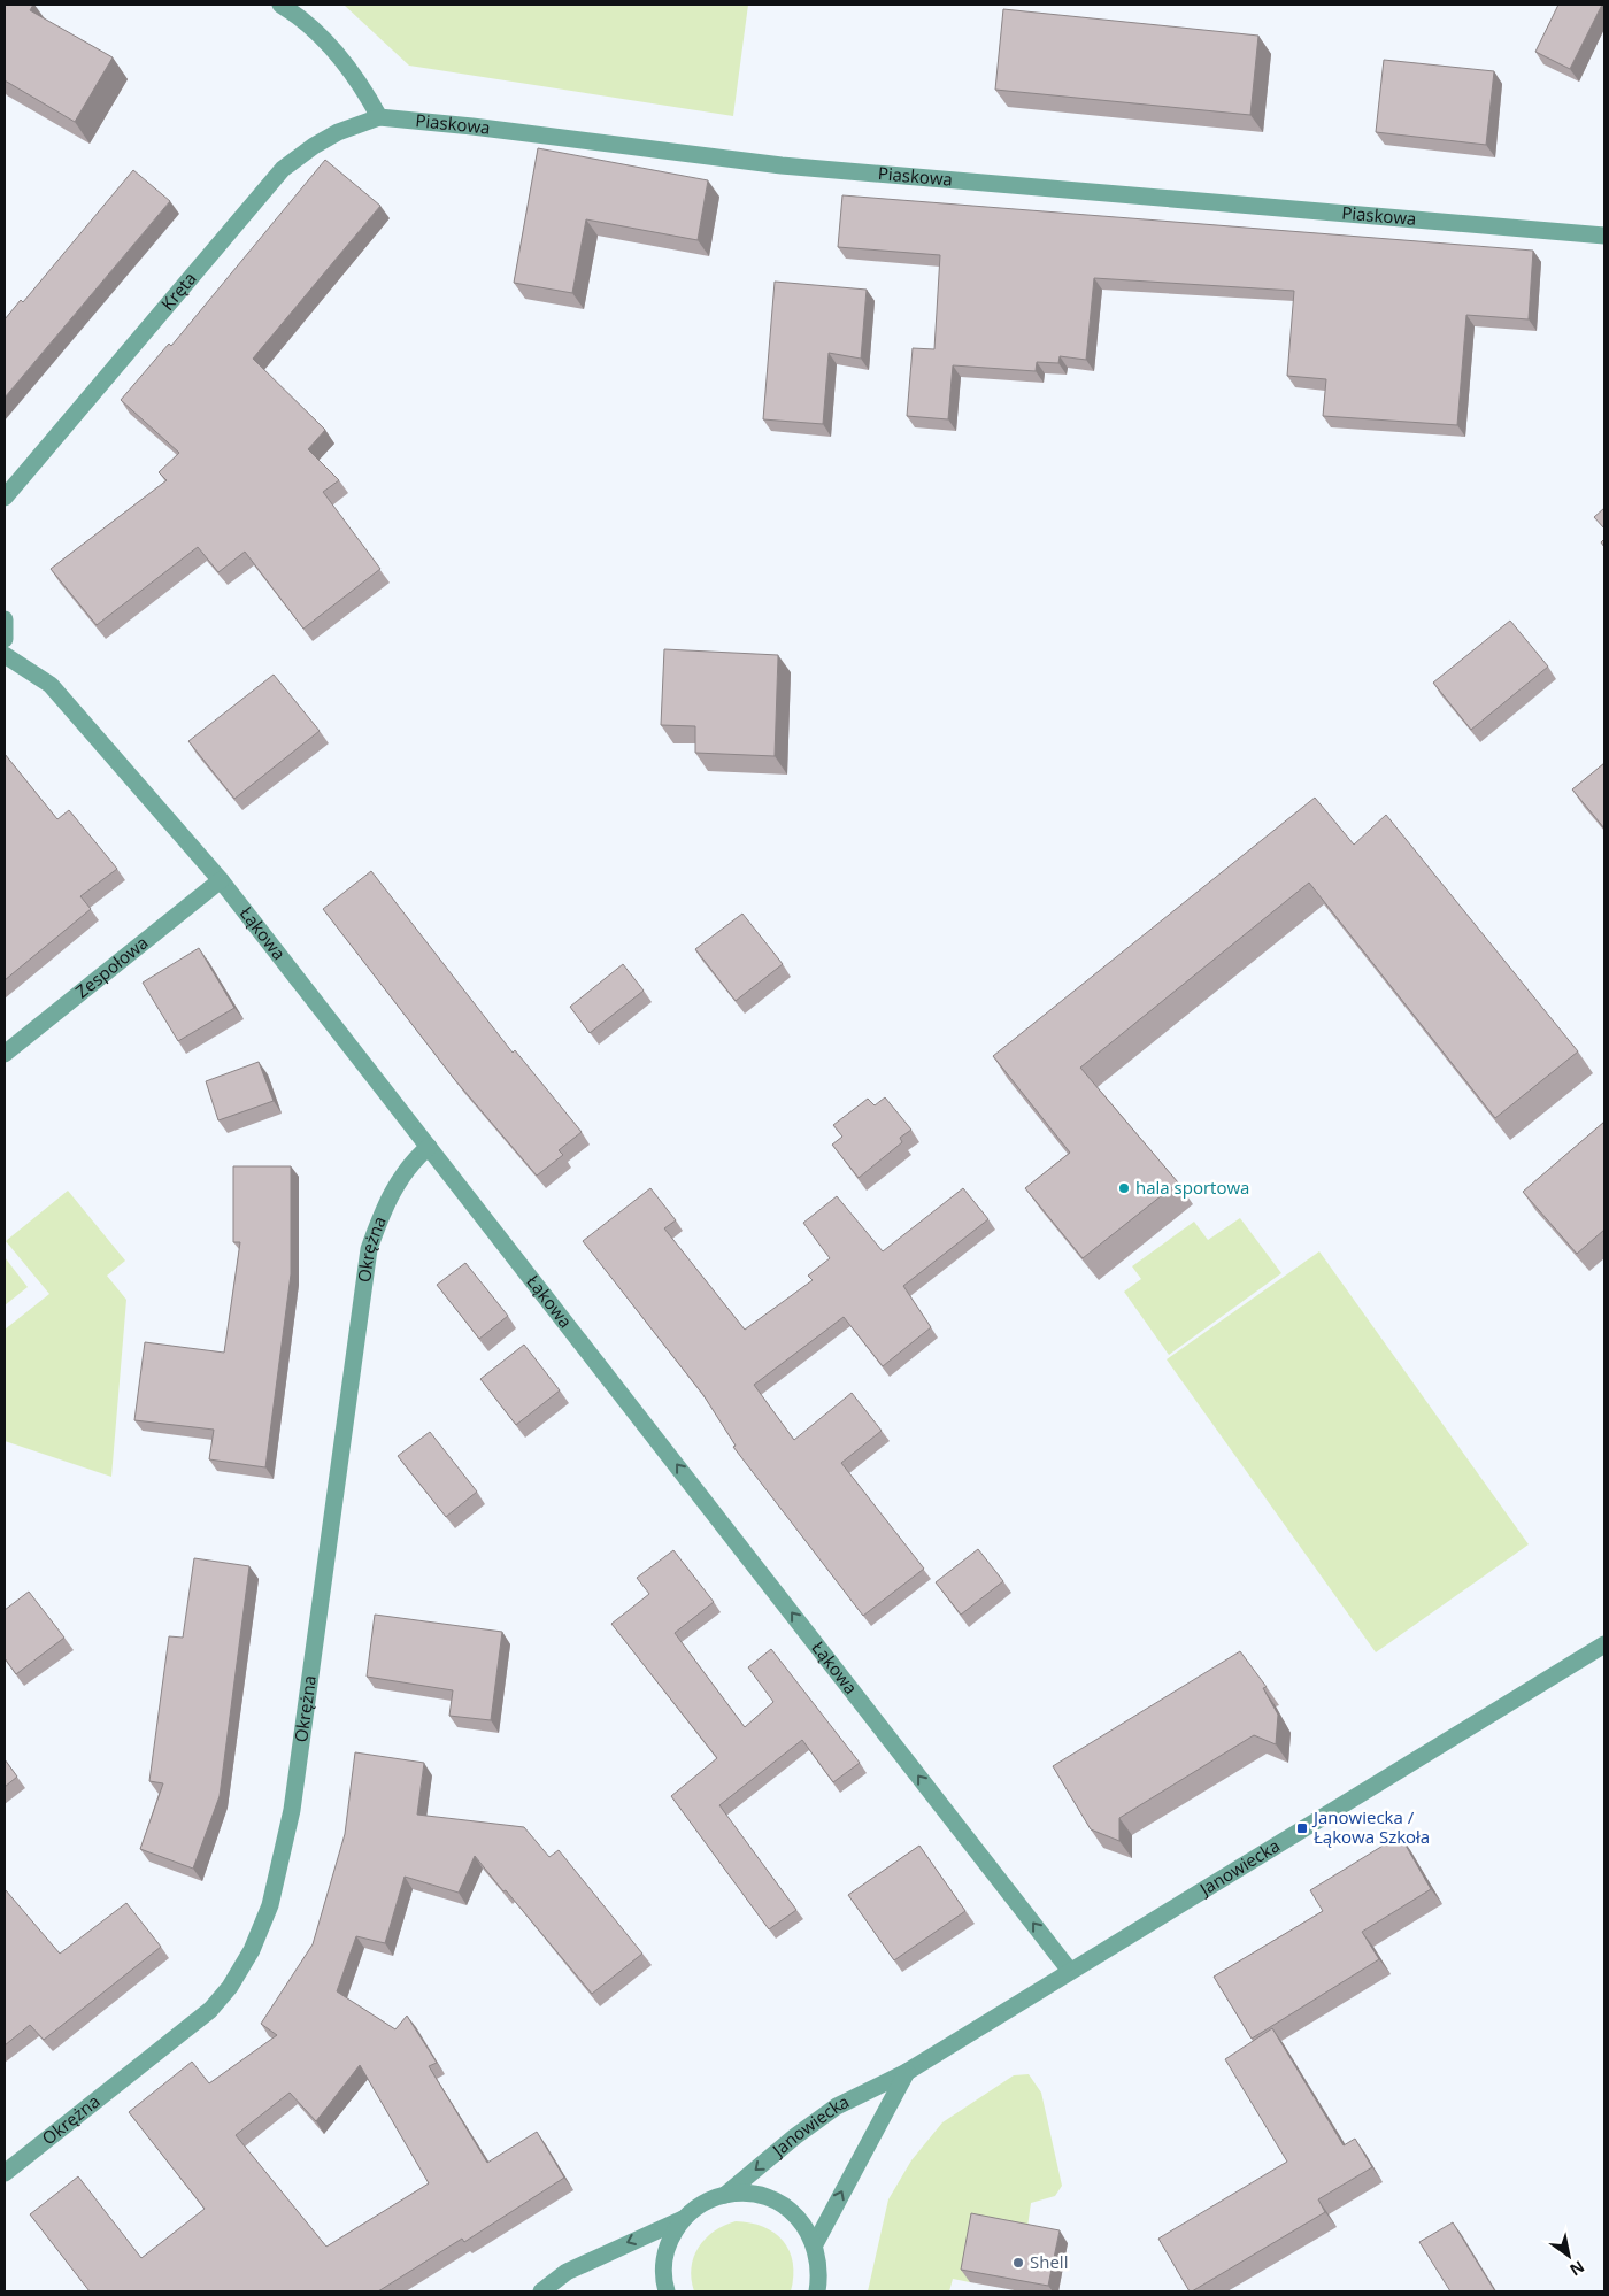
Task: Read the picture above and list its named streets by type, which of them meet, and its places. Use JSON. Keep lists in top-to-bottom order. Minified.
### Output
{"streets":{"street":["Piaskowa","Kręta","Łąkowa","Zespołowa","Okrężna","Janowiecka"]},"crossings":[["Piaskowa","Kręta"],["Łąkowa","Zespołowa"],["Łąkowa","Okrężna"],["Łąkowa","Janowiecka"]],"one_way":["Łąkowa"],"places":{"other":["hala sportowa","Shell"],"transit":["Janowiecka / Łąkowa Szkoła"]},"north":"bottom right"}
